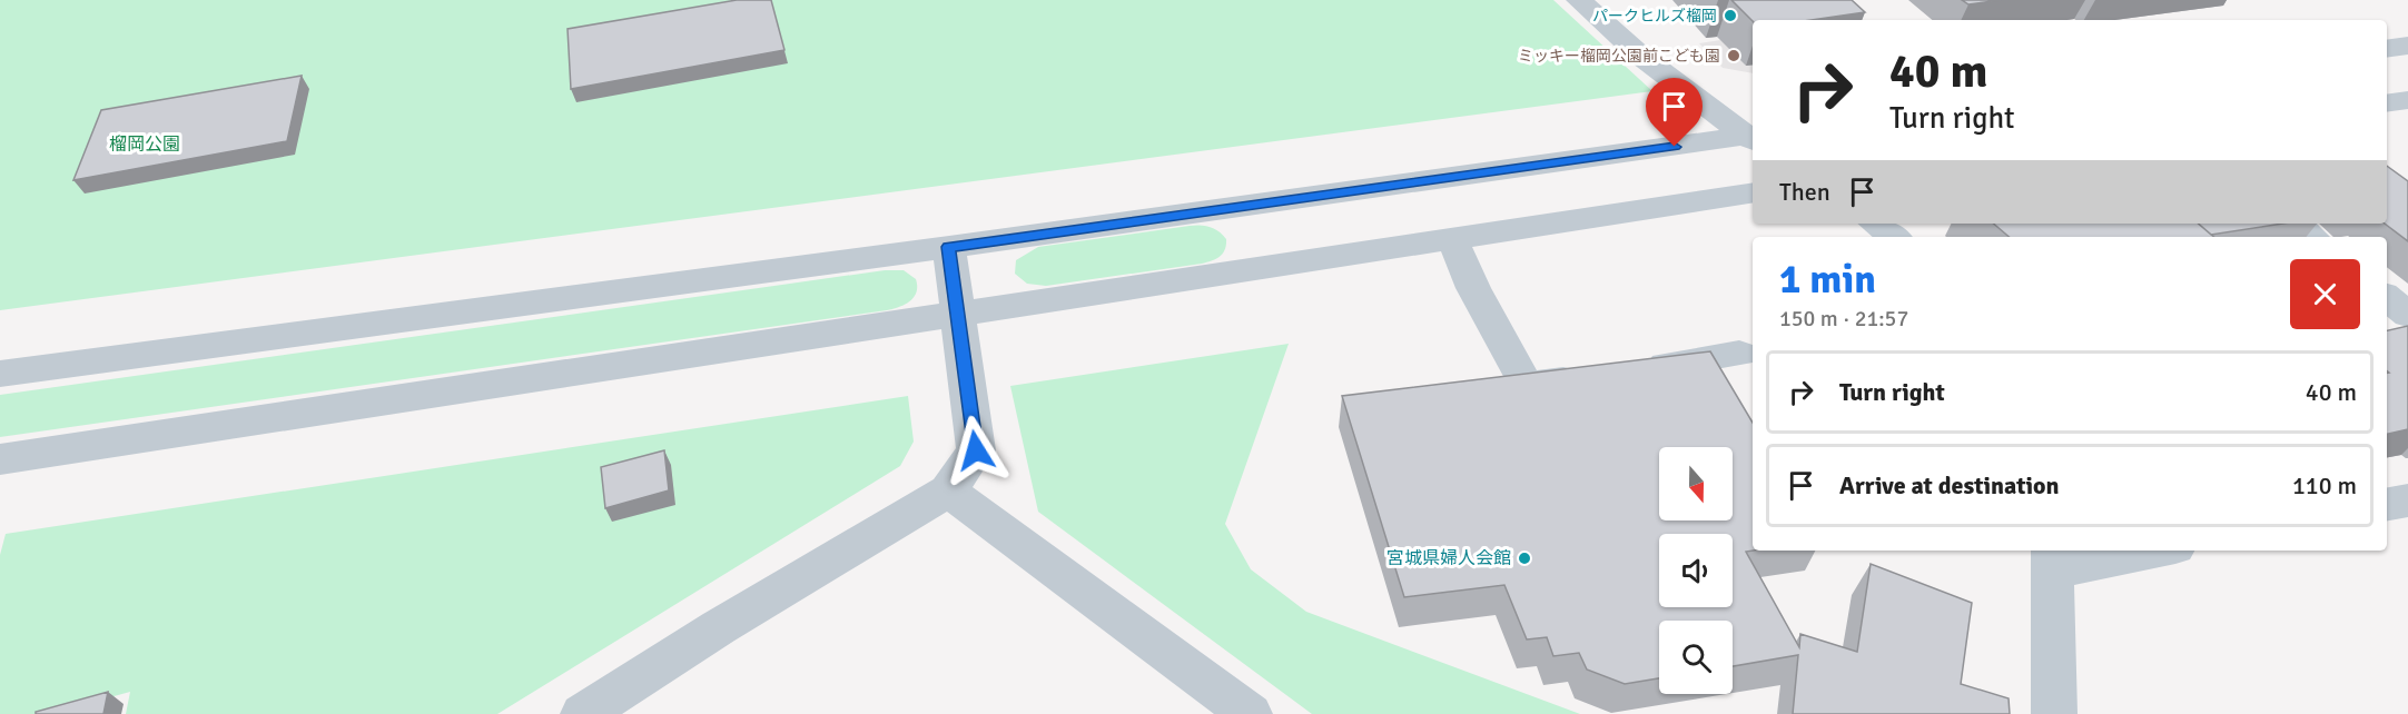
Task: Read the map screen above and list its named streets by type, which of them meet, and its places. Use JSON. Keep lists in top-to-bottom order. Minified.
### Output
{"parks":["榴岡公園"],"places":["パークヒルズ榴岡","ミッキー榴岡公園前こども園","宮城県婦人会館"],"north":"bottom","page":{"turn":["40 m","Turn right"],"then":"Then","heading":["1 min","150 m · 21:57"],"list":[{"name":"Turn right","value":"40 m"},{"name":"Arrive at destination","value":"110 m"}]}}
